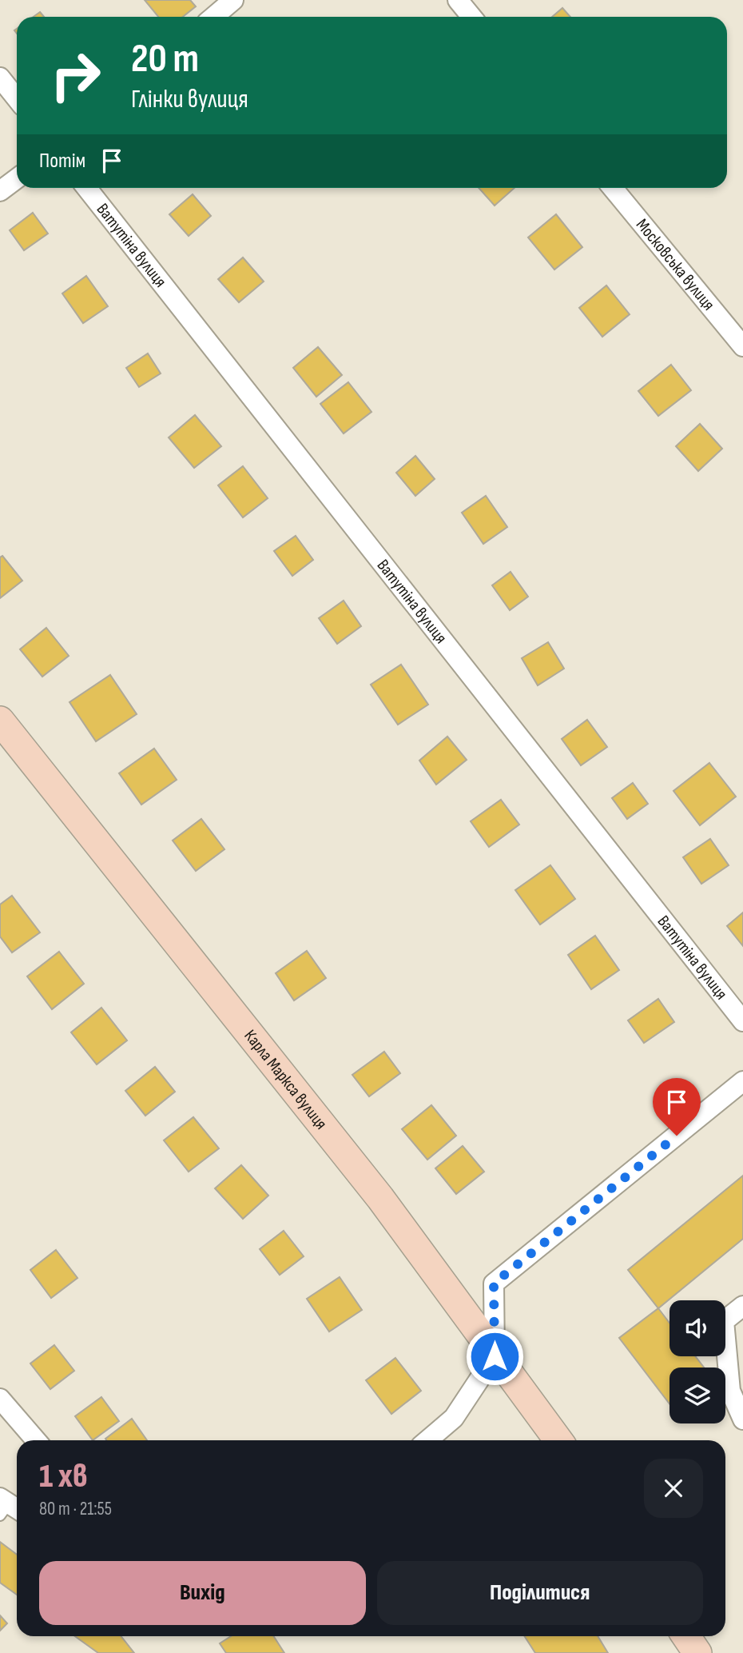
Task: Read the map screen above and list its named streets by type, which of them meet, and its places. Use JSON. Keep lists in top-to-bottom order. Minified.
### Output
{"streets":{"street":["Ватутіна вулиця","Московська вулиця","Карла Маркса вулиця"]},"page":{"turn":["20 m","Глінки вулиця"],"then":"Потім","heading":["1 хв","80 m · 21:55"],"buttons":["Вихід","Поділитися"]}}
